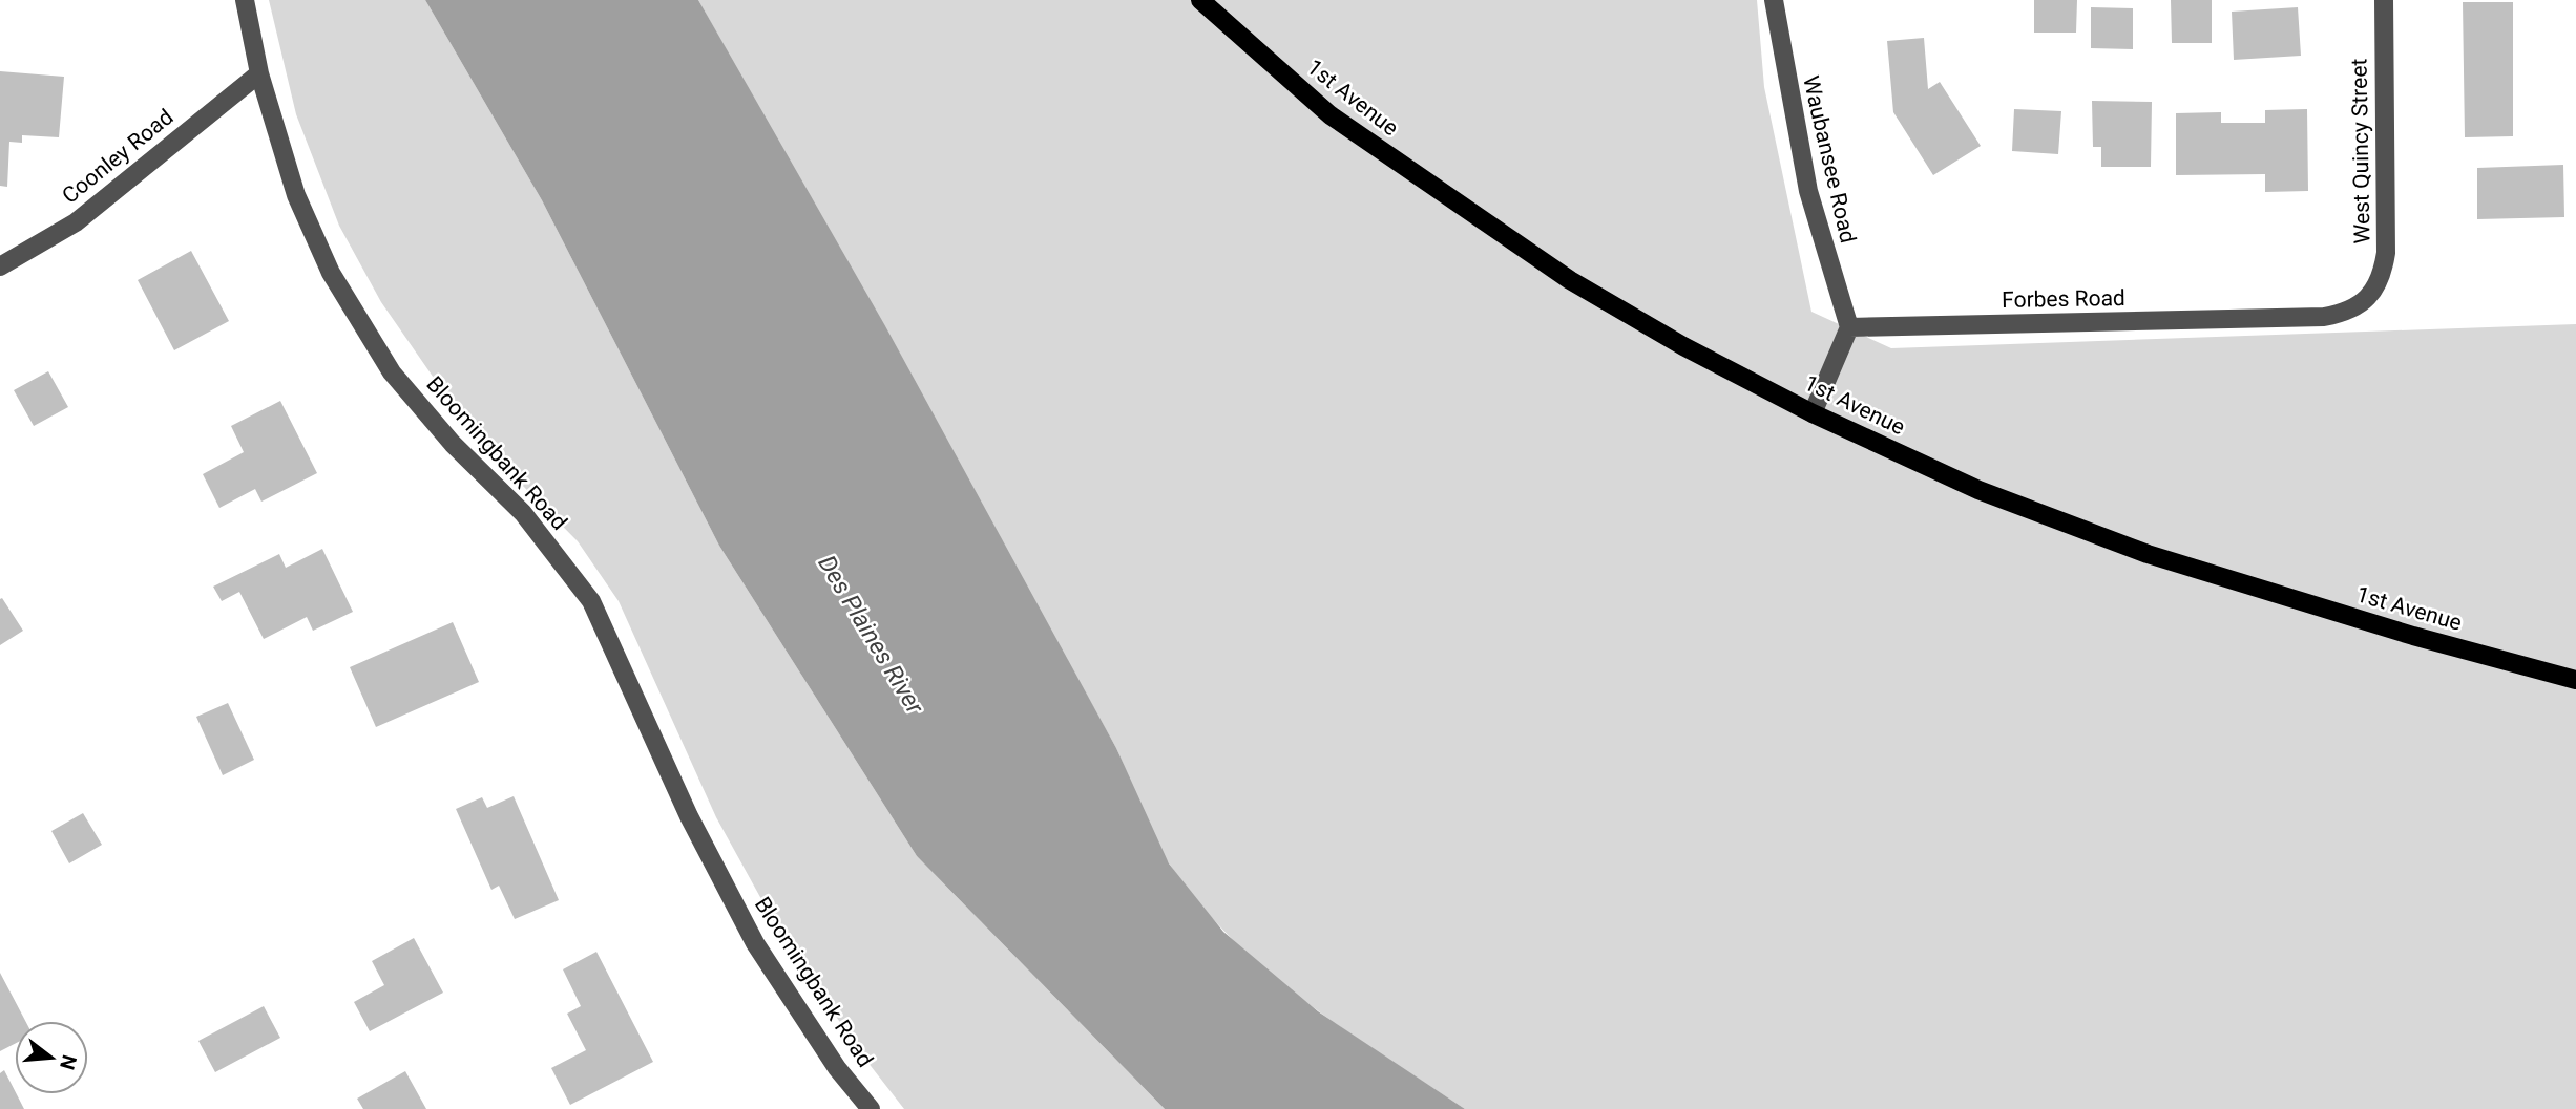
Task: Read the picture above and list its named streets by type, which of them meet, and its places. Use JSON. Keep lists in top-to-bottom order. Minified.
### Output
{"streets":{"main road":["1st Avenue"],"street":["West Quincy Street","Coonley Road","Waubansee Road","Forbes Road","Bloomingbank Road"]},"crossings":[["West Quincy Street","Forbes Road"],["Coonley Road","Bloomingbank Road"],["Waubansee Road","Forbes Road"]],"water":["Des Plaines River"],"north":"right"}
